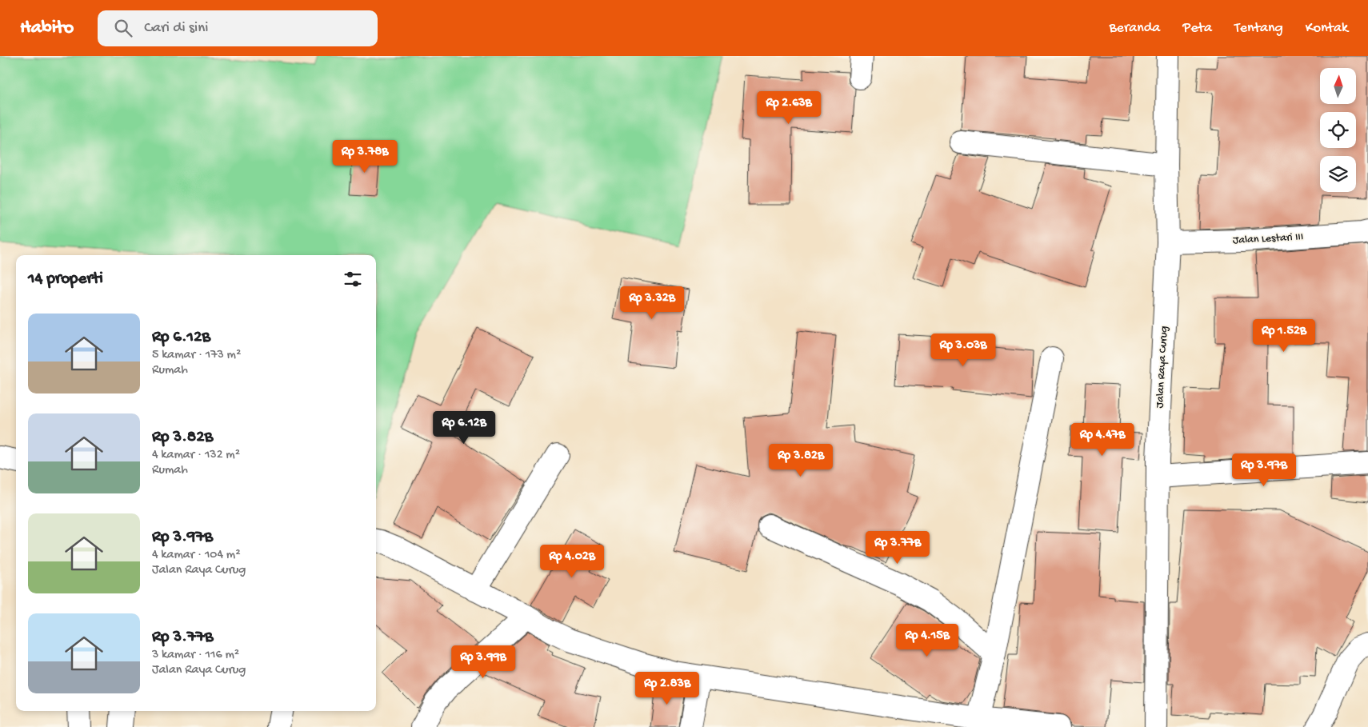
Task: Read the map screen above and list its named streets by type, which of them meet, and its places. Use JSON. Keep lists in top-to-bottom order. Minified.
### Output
{"streets":{"street":["Jalan Lestari III","Jalan Raya Curug"]},"crossings":[["Jalan Lestari III","Jalan Raya Curug"]],"north":"top","page":{"header":"Habito","search":"Cari di sini","nav":["Beranda","Peta","Tentang","Kontak"],"price":["Rp 2.63B","Rp 3.78B","Rp 3.32B","Rp 1.52B","Rp 3.03B","Rp 6.12B","Rp 4.47B","Rp 3.82B","Rp 3.97B","Rp 3.77B","Rp 4.02B","Rp 4.15B","Rp 3.99B","Rp 2.83B"],"heading":"14 properti","list":[{"name":"Rp 6.12B","note":"5 kamar · 173 m² · Rumah"},{"name":"Rp 3.82B","note":"4 kamar · 132 m² · Rumah"},{"name":"Rp 3.97B","note":"4 kamar · 104 m² · Jalan Raya Curug"},{"name":"Rp 3.77B","note":"3 kamar · 116 m² · Jalan Raya Curug"}]}}
